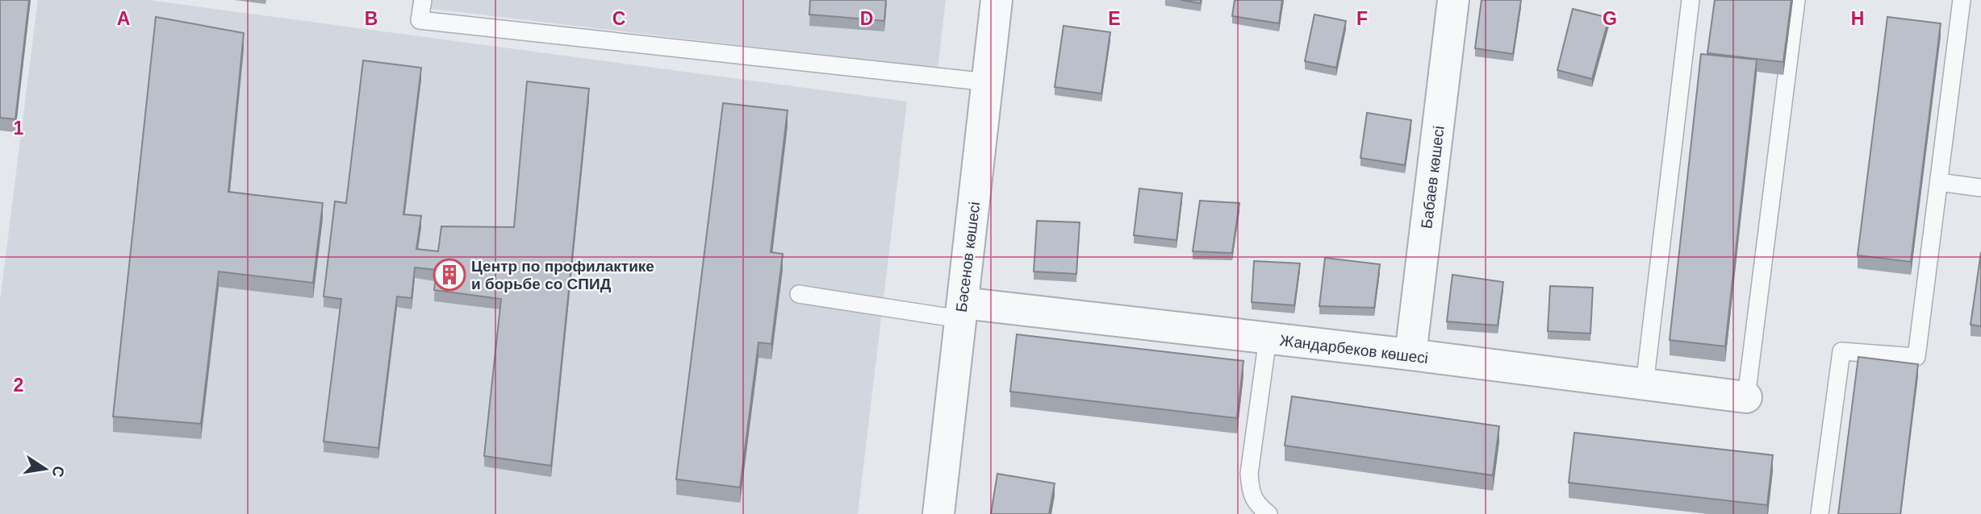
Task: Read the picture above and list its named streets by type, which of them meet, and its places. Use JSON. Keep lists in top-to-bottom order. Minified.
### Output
{"streets":{"street":["Бабаев көшесі","Бәсенов көшесі","Жандарбеков көшесі"]},"crossings":[["Бабаев көшесі","Жандарбеков көшесі"],["Бәсенов көшесі","Жандарбеков көшесі"]],"places":{"building":["Центр по профилактике и борьбе со СПИД"]},"north":"right","grid":{"columns":["A","B","C","D","E","F","G","H"],"rows":["1","2"]}}
